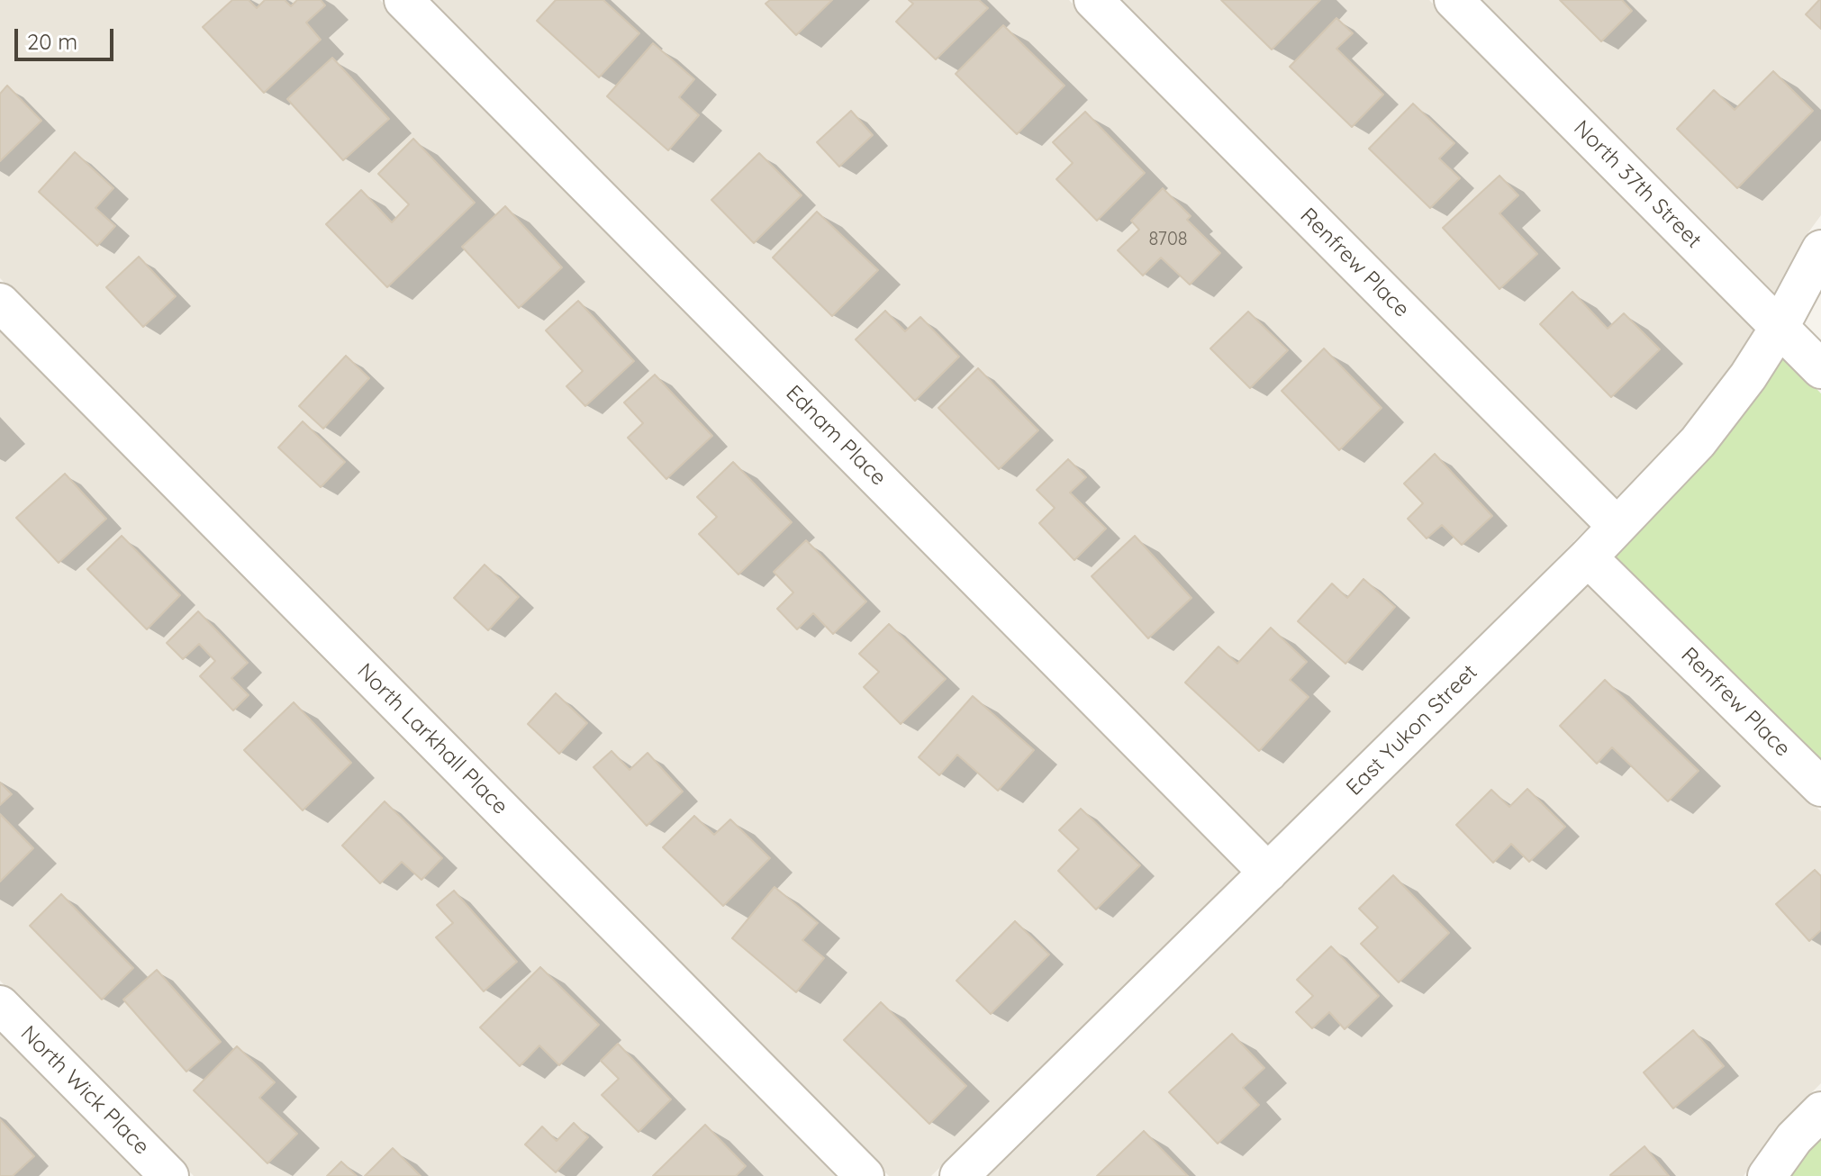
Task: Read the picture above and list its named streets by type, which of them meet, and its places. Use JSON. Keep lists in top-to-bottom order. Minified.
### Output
{"streets":{"street":["North 37th Street","Renfrew Place","Ednam Place","East Yukon Street","North Larkhall Place","North Wick Place"]},"crossings":[["North 37th Street","East Yukon Street"],["Renfrew Place","East Yukon Street"],["Ednam Place","East Yukon Street"]],"house_numbers":["8708"],"scale_bar":"20 m"}
